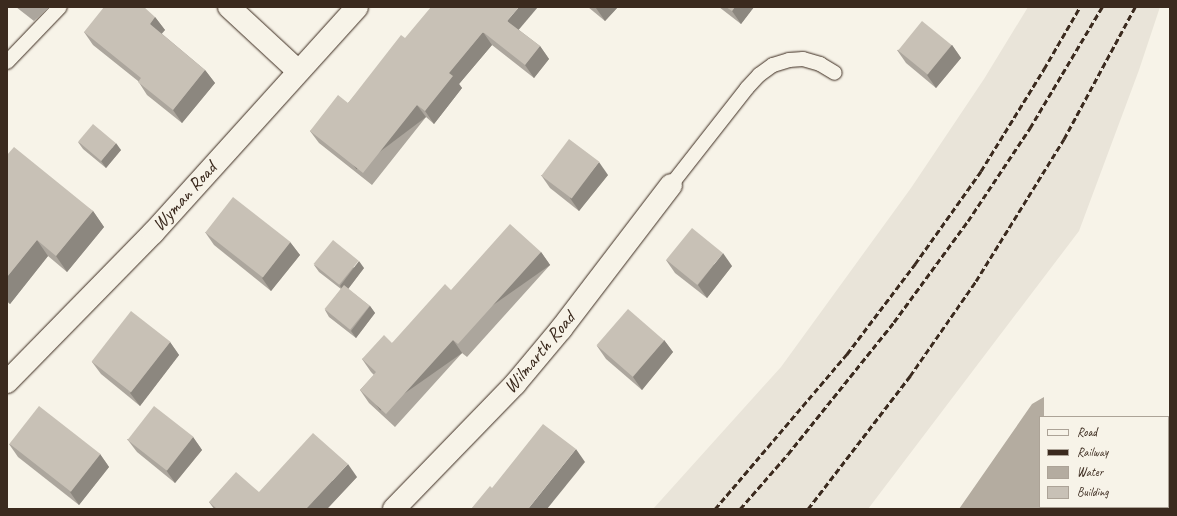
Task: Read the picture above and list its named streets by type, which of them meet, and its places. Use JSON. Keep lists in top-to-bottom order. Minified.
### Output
{"streets":{"street":["Wyman Road","Wilmarth Road"]},"legend":["Road","Railway","Water","Building"]}
